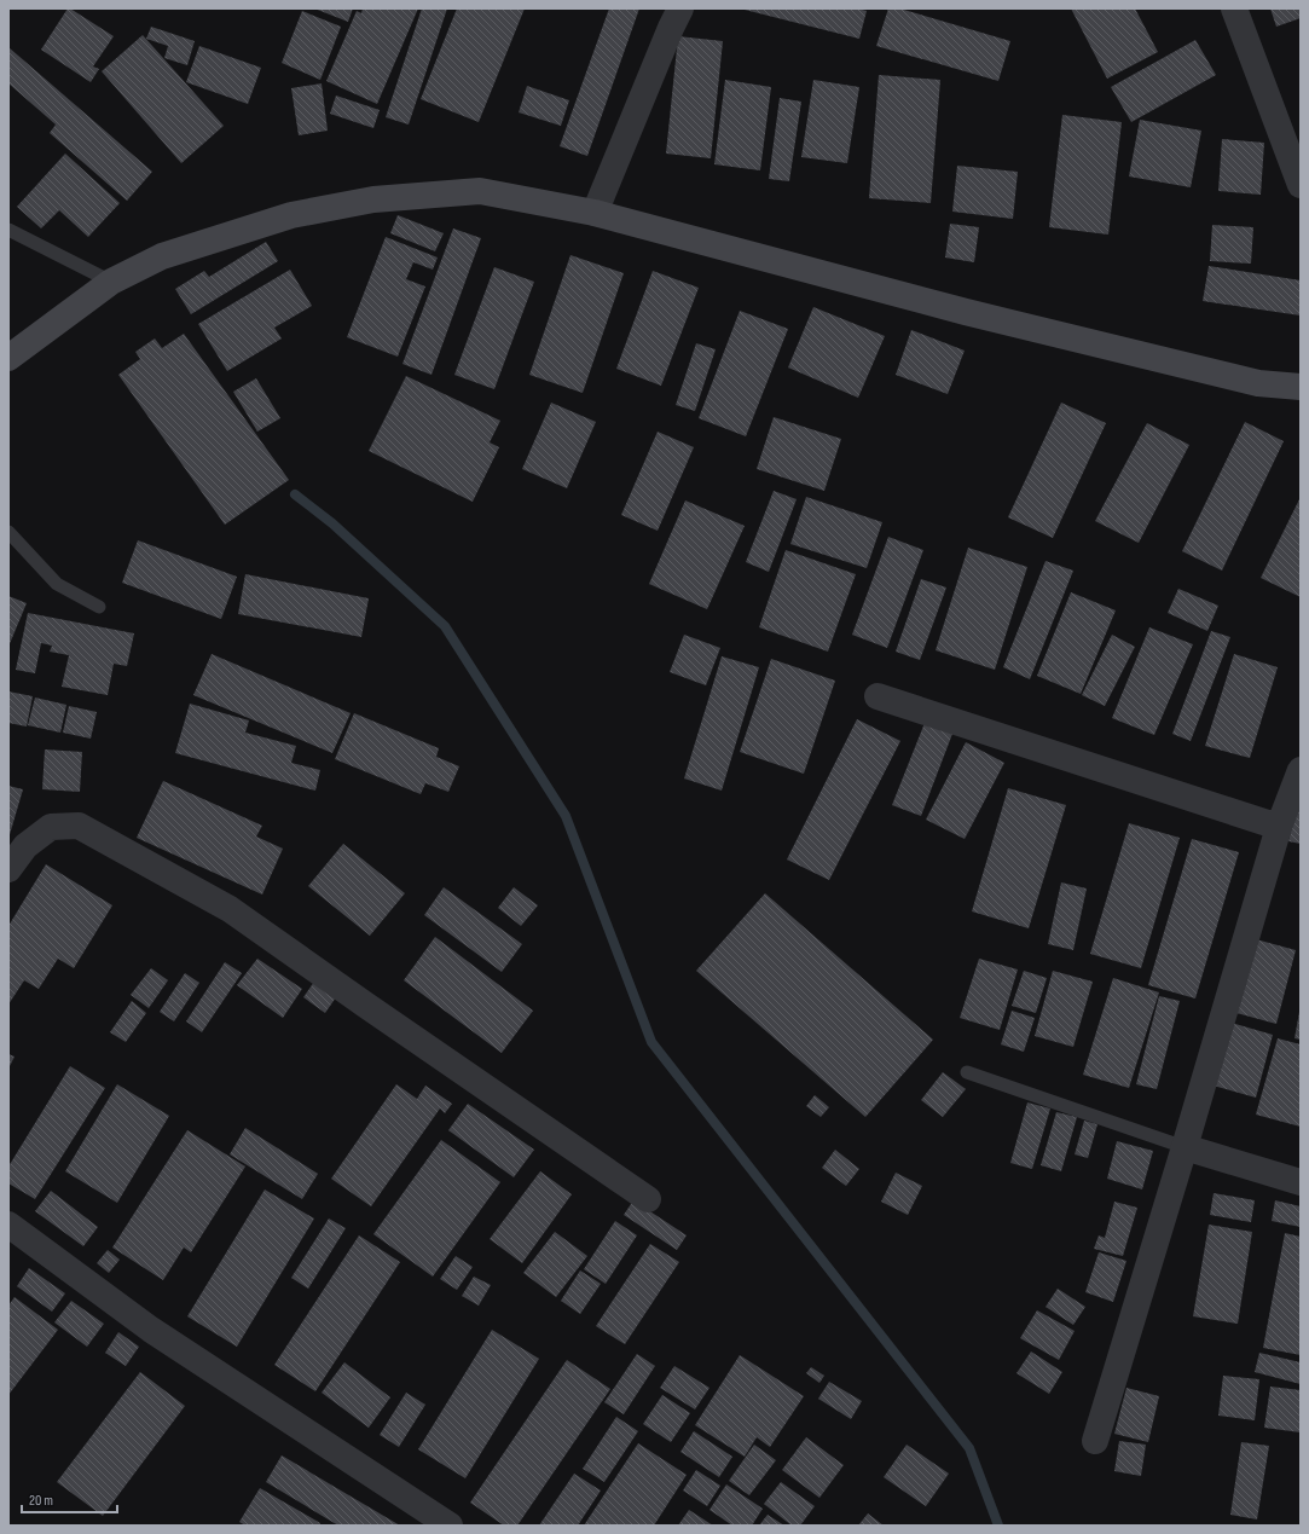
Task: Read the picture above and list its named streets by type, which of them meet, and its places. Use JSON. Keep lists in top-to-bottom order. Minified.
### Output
{"scale_bar":"20 m"}
